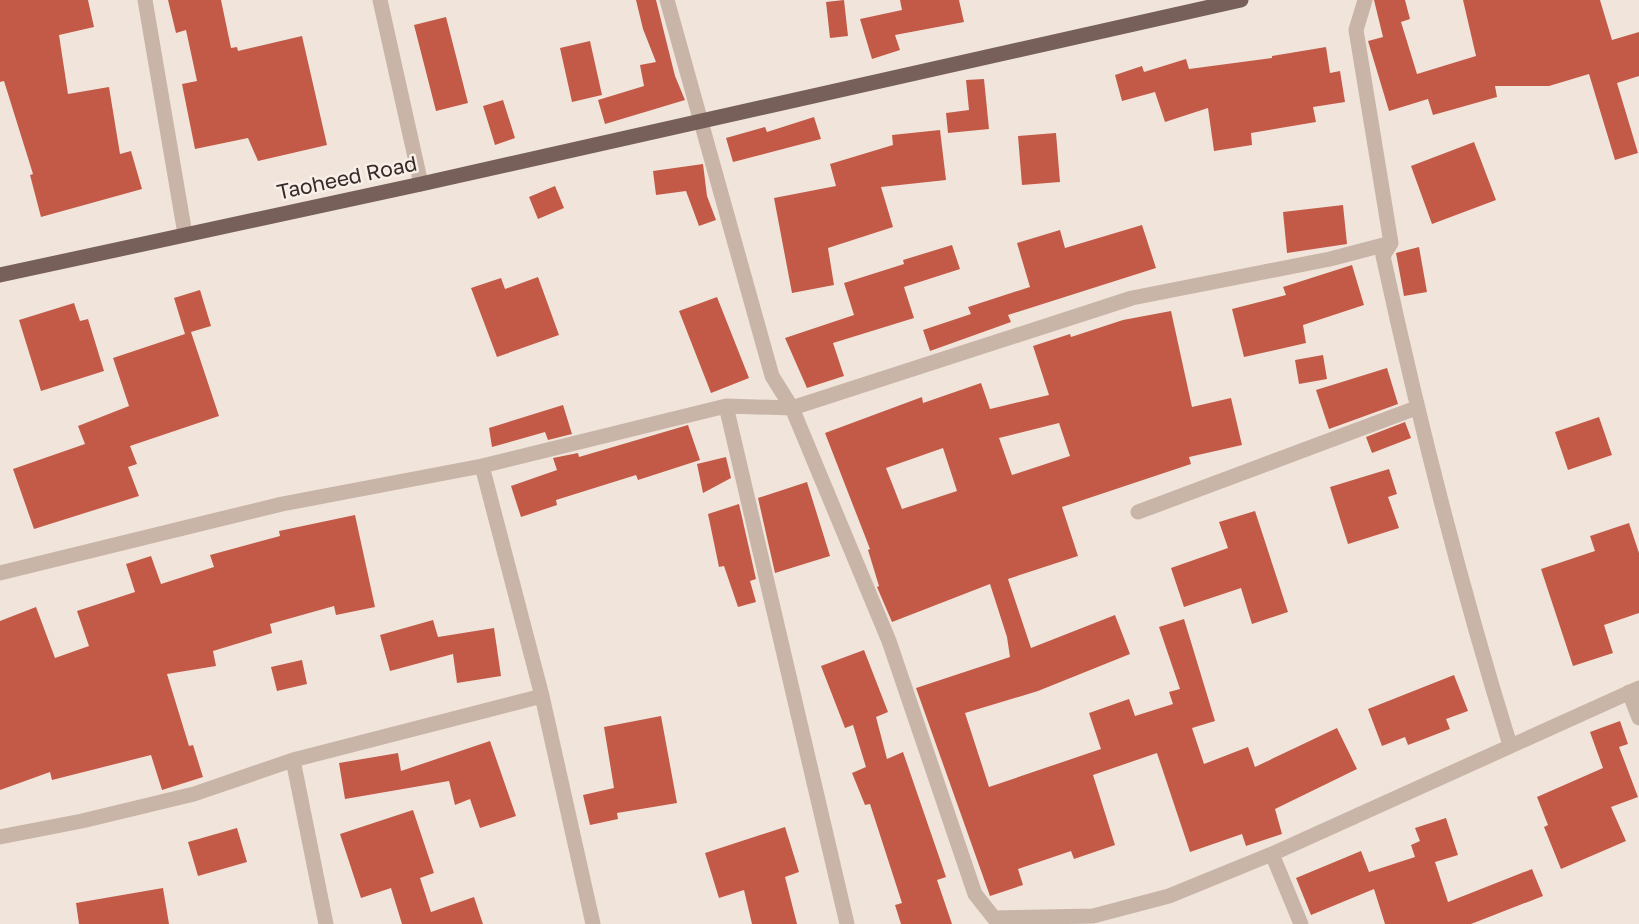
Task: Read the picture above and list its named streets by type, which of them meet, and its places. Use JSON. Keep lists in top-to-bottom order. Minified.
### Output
{"streets":{"main road":["Taoheed Road"]}}
